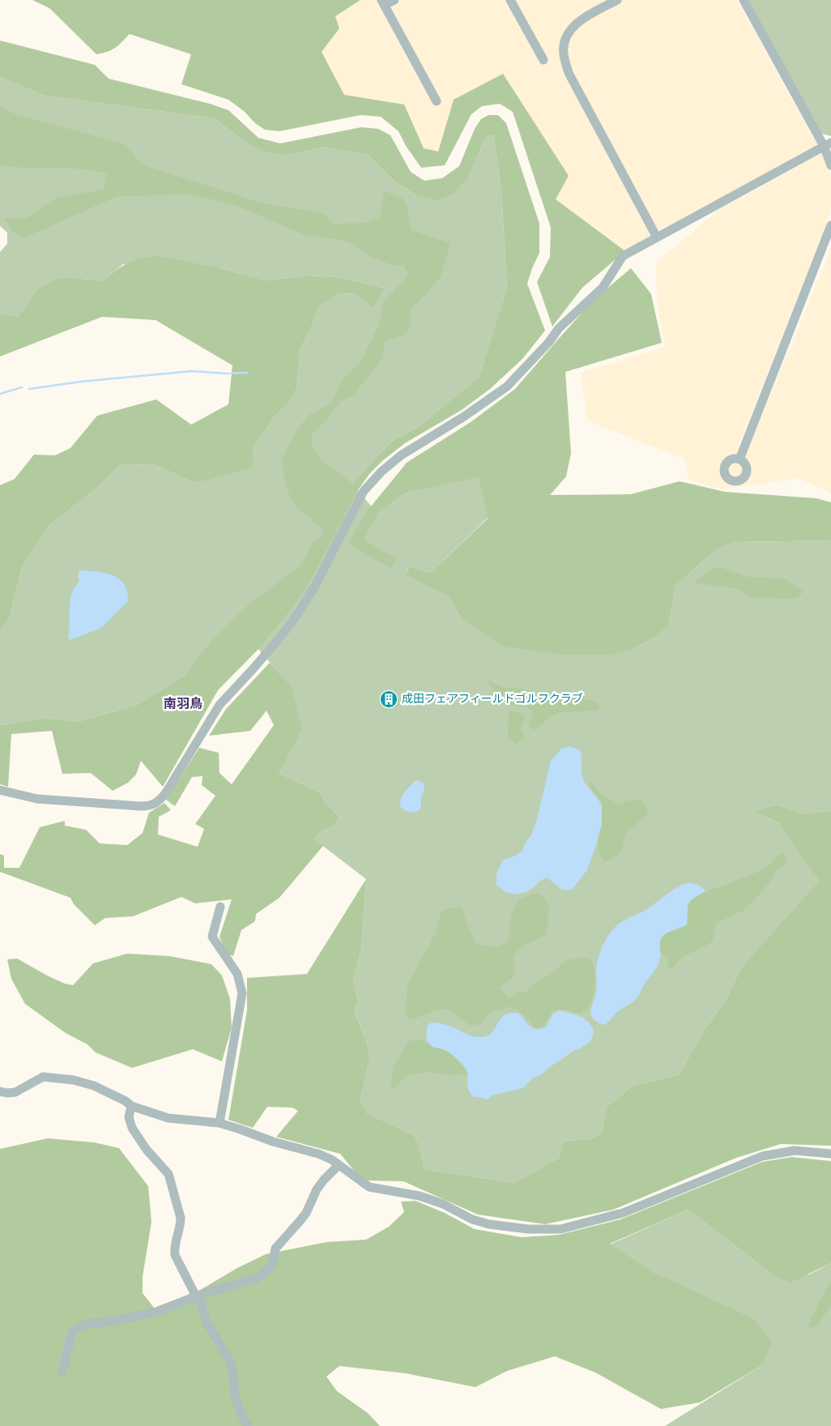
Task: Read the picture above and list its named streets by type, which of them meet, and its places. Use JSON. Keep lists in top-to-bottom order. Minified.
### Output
{"districts":["南羽鳥"],"places":{"building":["成田フェアフィールドゴルフクラブ"]}}
